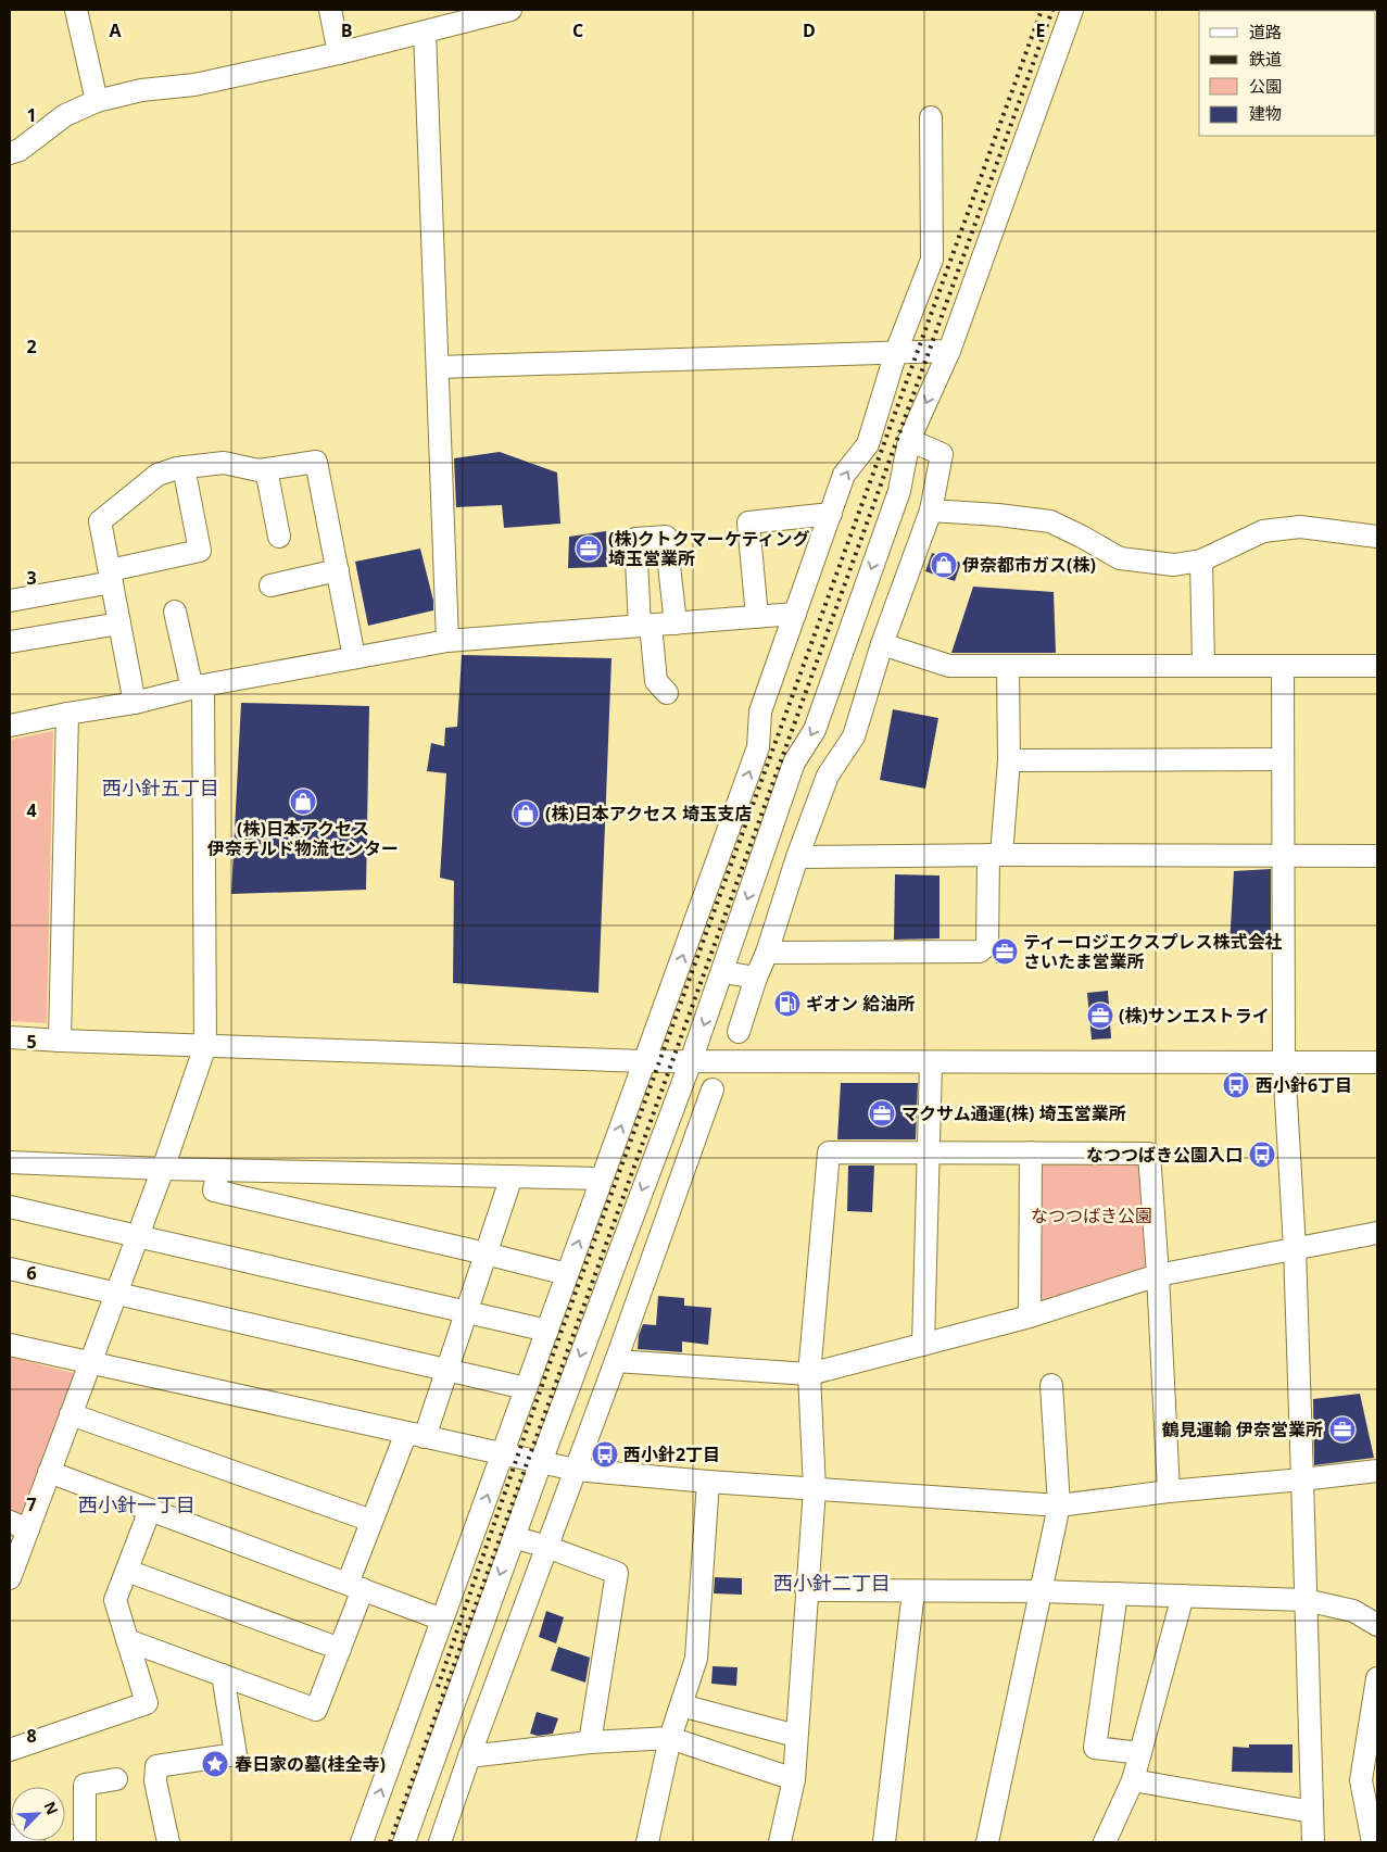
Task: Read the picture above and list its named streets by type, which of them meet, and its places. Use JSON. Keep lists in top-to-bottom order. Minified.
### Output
{"districts":["西小針五丁目","西小針一丁目","西小針二丁目"],"parks":["なつつばき公園"],"places":{"office":["(株)クトクマーケティング 埼玉営業所","ティーロジエクスプレス株式会社 さいたま営業所","(株)サンエストライ","マクサム通運(株) 埼玉営業所","鶴見運輸 伊奈営業所"],"shop":["伊奈都市ガス(株)","(株)日本アクセス 伊奈チルド物流センター","(株)日本アクセス 埼玉支店"],"fuel station":["ギオン 給油所"],"bus stop":["西小針6丁目","なつつばき公園入口","西小針2丁目"],"place":["春日家の墓(桂全寺)"]},"legend":["道路","鉄道","公園","建物"],"north":"top right","grid":{"columns":["A","B","C","D","E"],"rows":["1","2","3","4","5","6","7","8"]}}
